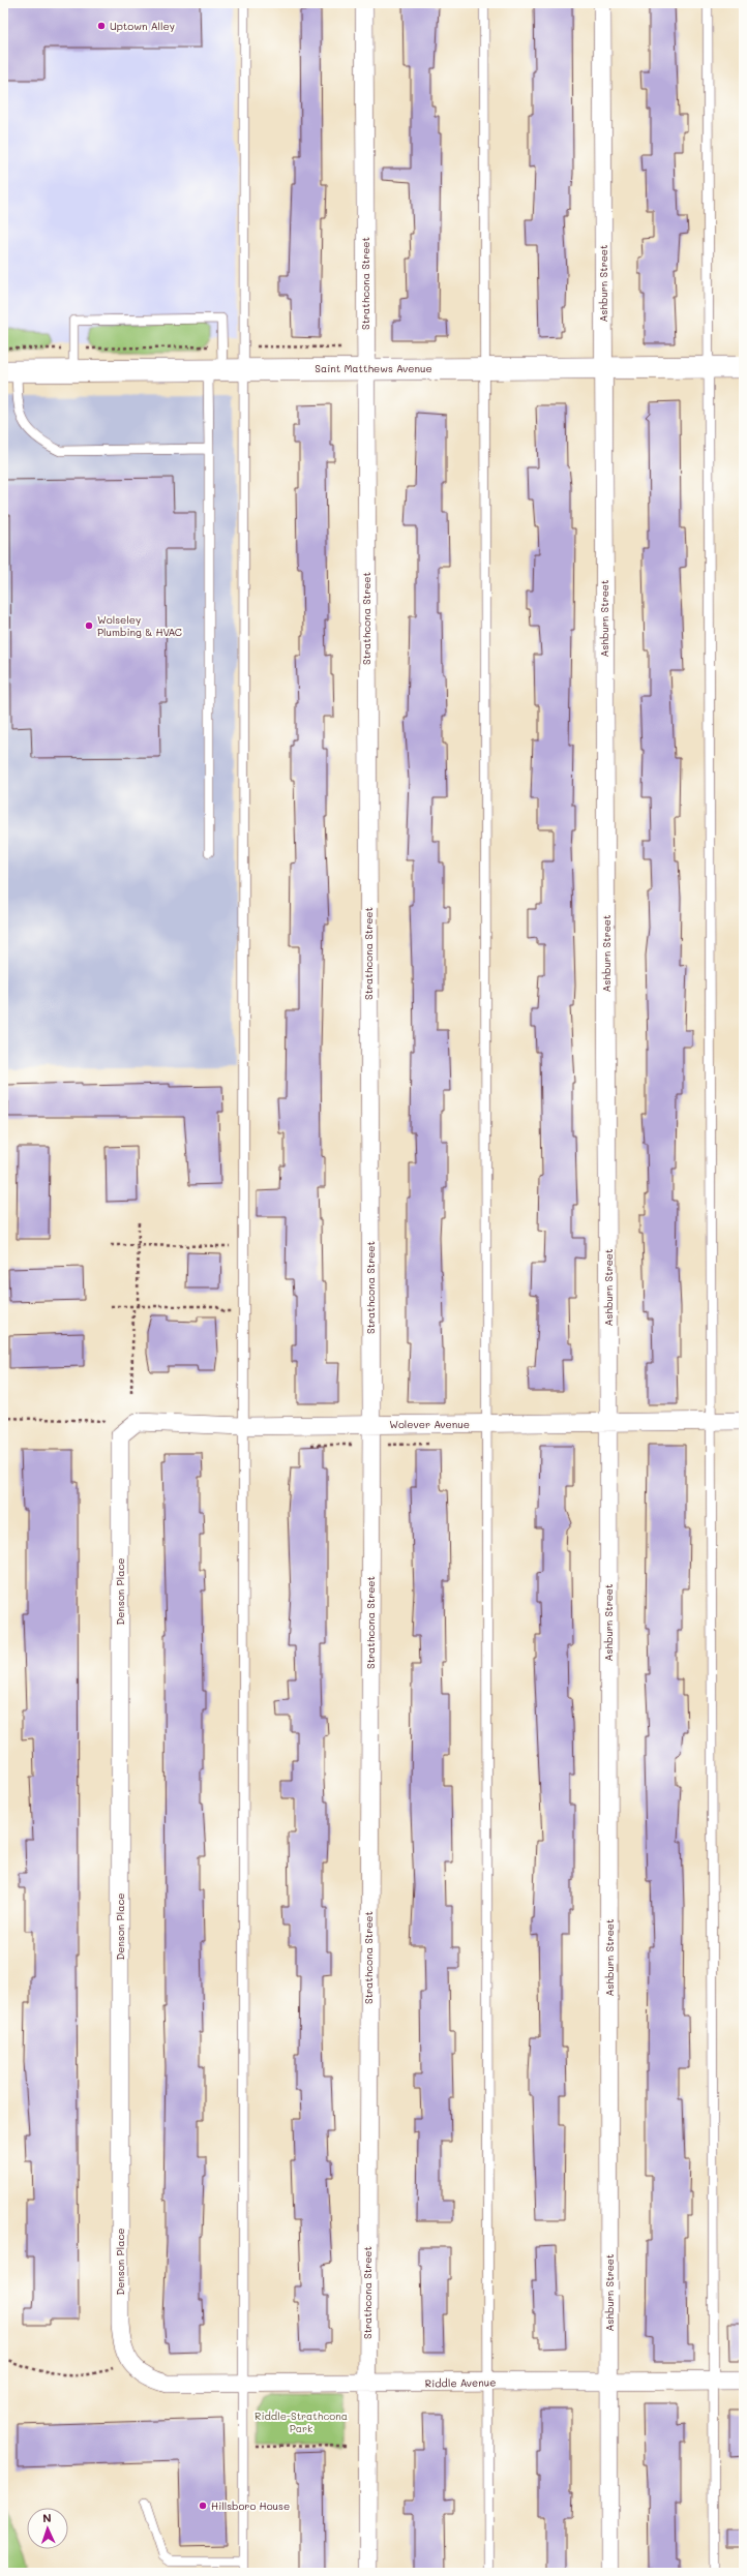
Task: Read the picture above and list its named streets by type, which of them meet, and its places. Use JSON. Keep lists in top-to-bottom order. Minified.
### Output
{"streets":{"street":["Strathcona Street","Ashburn Street","Saint Matthews Avenue","Wolever Avenue","Denson Place","Riddle Avenue"]},"crossings":[["Strathcona Street","Saint Matthews Avenue"],["Strathcona Street","Wolever Avenue"],["Strathcona Street","Riddle Avenue"],["Ashburn Street","Saint Matthews Avenue"],["Ashburn Street","Wolever Avenue"],["Ashburn Street","Riddle Avenue"],["Wolever Avenue","Denson Place"],["Denson Place","Riddle Avenue"]],"parks":["Riddle-Strathcona Park"],"places":["Uptown Alley","Wolseley Plumbing & HVAC","Hillsboro House"],"north":"top"}
